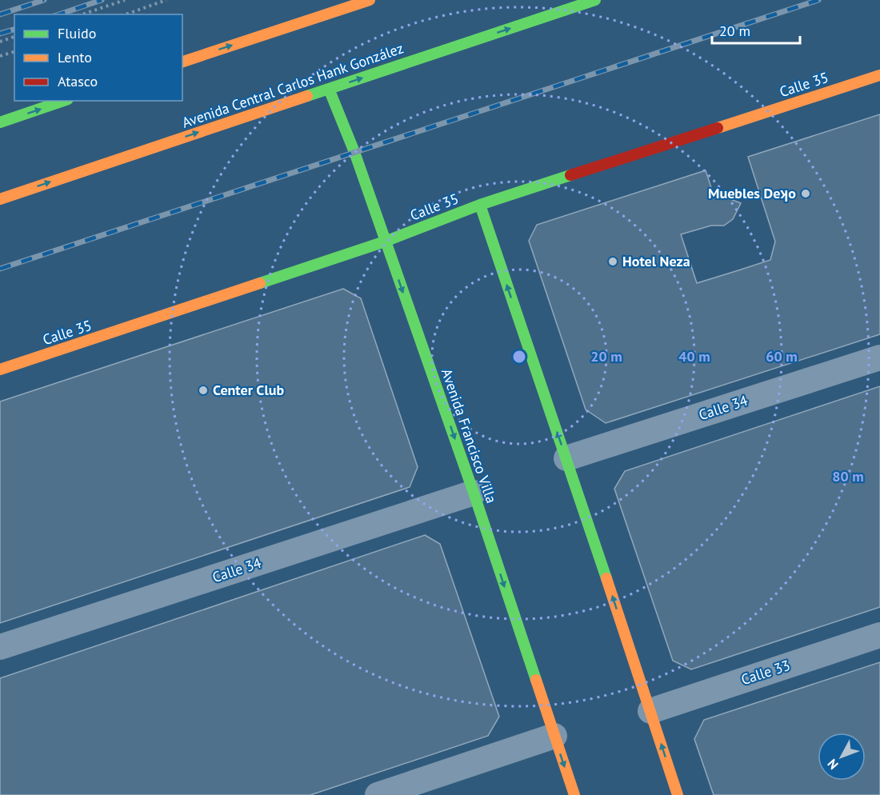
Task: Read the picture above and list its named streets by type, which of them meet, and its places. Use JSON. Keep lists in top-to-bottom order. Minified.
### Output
{"streets":{"main road":["Calle 35","Avenida Central Carlos Hank González","Avenida Francisco Villa"],"street":["Calle 34","Calle 33"]},"crossings":[["Calle 35","Avenida Francisco Villa"],["Avenida Central Carlos Hank González","Avenida Francisco Villa"],["Calle 34","Avenida Francisco Villa"]],"one_way":["Avenida Francisco Villa"],"places":["Muebles Deʞo","Hotel Neza","Center Club"],"legend":["Fluido","Lento","Atasco"],"scale_bar":"20 m","north":"bottom left","rings":["20 m","40 m","60 m","80 m"]}
